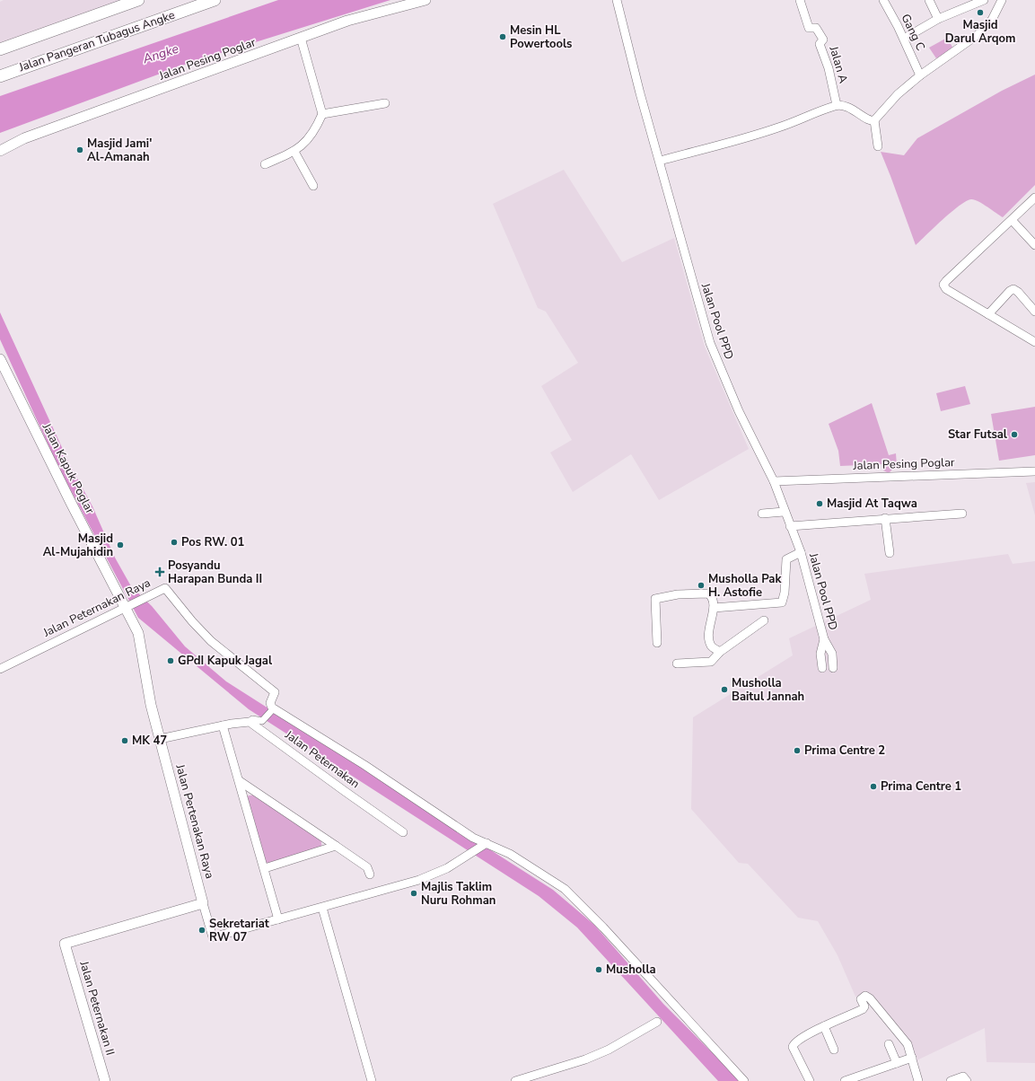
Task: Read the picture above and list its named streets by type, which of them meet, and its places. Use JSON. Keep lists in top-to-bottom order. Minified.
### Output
{"streets":{"main road":["Jalan Pangeran Tubagus Angke"],"street":["Gang C","Jalan Pesing Poglar","Jalan A","Jalan Pool PPD","Jalan Kapuk Poglar","Jalan Peternakan Raya","Jalan Peternakan","Jalan Pertenakan Raya","Jalan Peternakan II"]},"crossings":[["Jalan Pesing Poglar","Jalan Pool PPD"],["Jalan Kapuk Poglar","Jalan Peternakan Raya"],["Jalan Kapuk Poglar","Jalan Pertenakan Raya"],["Jalan Peternakan Raya","Jalan Pertenakan Raya"],["Jalan Pertenakan Raya","Jalan Peternakan II"]],"water":["Angke"],"places":{"other":["Masjid Darul Arqom","Mesin HL Powertools","Masjid Jami' Al-Amanah","Star Futsal","Masjid At Taqwa","Pos RW. 01","Masjid Al-Mujahidin","Musholla Pak H. Astofie","GPdI Kapuk Jagal","Musholla Baitul Jannah","MK 47","Prima Centre 2","Prima Centre 1","Majlis Taklim Nuru Rohman","Sekretariat RW 07","Musholla"],"health":["Posyandu Harapan Bunda II"]}}
